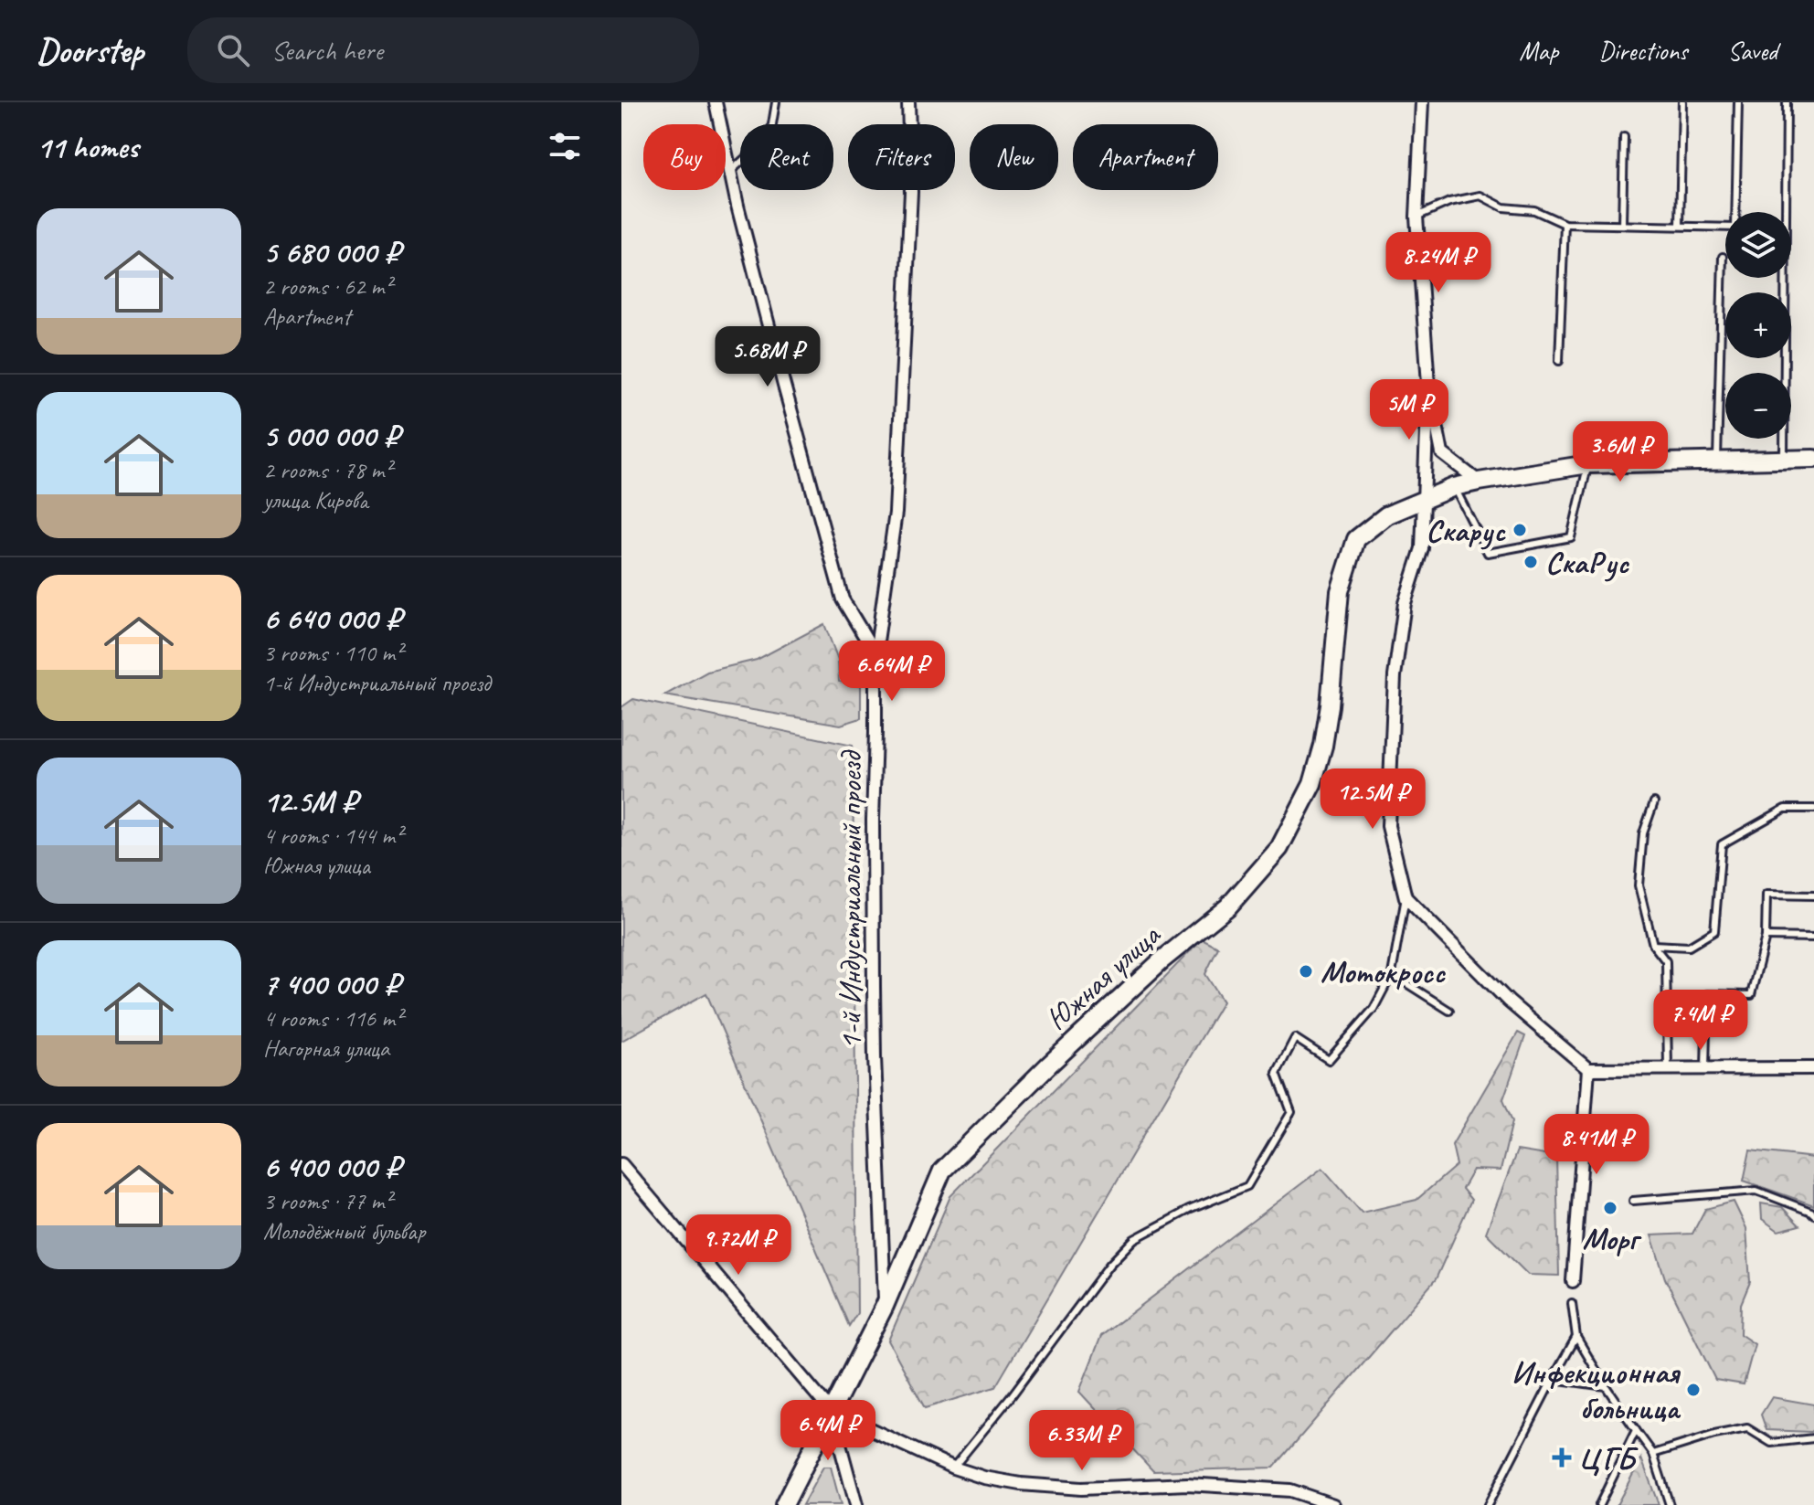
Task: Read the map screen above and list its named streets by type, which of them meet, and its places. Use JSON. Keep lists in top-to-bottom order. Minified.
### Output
{"streets":{"street":["1-й Индустриальный проезд","Южная улица"]},"crossings":[["1-й Индустриальный проезд","Южная улица"]],"places":{"other":["Скарус","СкаРус","Мотокросс","Морг","Инфекционная больница"],"health":["ЦГБ"]},"page":{"header":"Doorstep","search":"Search here","nav":["Map","Directions","Saved"],"heading":"11 homes","chip":["Buy","Rent","Filters","New","Apartment"],"list":[{"name":"5 680 000 ₽","note":"2 rooms · 62 m² · Apartment"},{"name":"5 000 000 ₽","note":"2 rooms · 78 m² · улица Кирова"},{"name":"6 640 000 ₽","note":"3 rooms · 110 m² · 1-й Индустриальный проезд"},{"name":"12.5M ₽","note":"4 rooms · 144 m² · Южная улица"},{"name":"7 400 000 ₽","note":"4 rooms · 116 m² · Нагорная улица"},{"name":"6 400 000 ₽","note":"3 rooms · 77 m² · Молодёжный бульвар"}],"map_buttons":["+","−"],"price":["8.24M ₽","5.68M ₽","5M ₽","3.6M ₽","6.64M ₽","12.5M ₽","7.4M ₽","8.41M ₽","9.72M ₽","6.4M ₽","6.33M ₽"]}}
